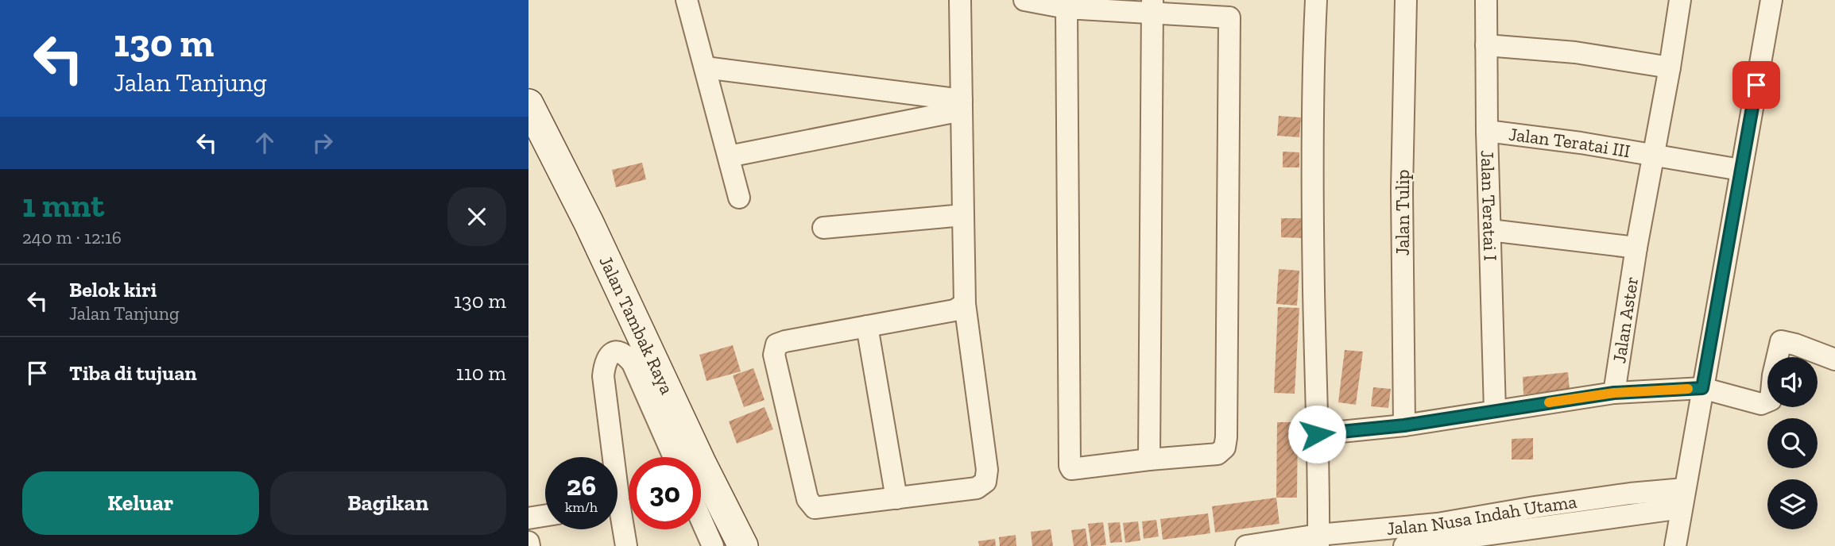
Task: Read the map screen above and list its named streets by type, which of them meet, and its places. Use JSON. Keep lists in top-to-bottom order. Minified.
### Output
{"streets":{"street":["Jalan Teratai III","Jalan Teratai I","Jalan Tulip","Jalan Aster","Jalan Tambak Raya","Jalan Nusa Indah Utama"]},"crossings":[["Jalan Teratai III","Jalan Teratai I"],["Jalan Teratai III","Jalan Aster"]],"page":{"turn":["130 m","Jalan Tanjung"],"heading":["1 mnt","240 m · 12:16"],"list":[{"name":"Belok kiri","note":"Jalan Tanjung","value":"130 m"},{"name":"Tiba di tujuan","value":"110 m"}],"speed":"26 km/h","limit":"30","buttons":["Keluar","Bagikan"]}}
